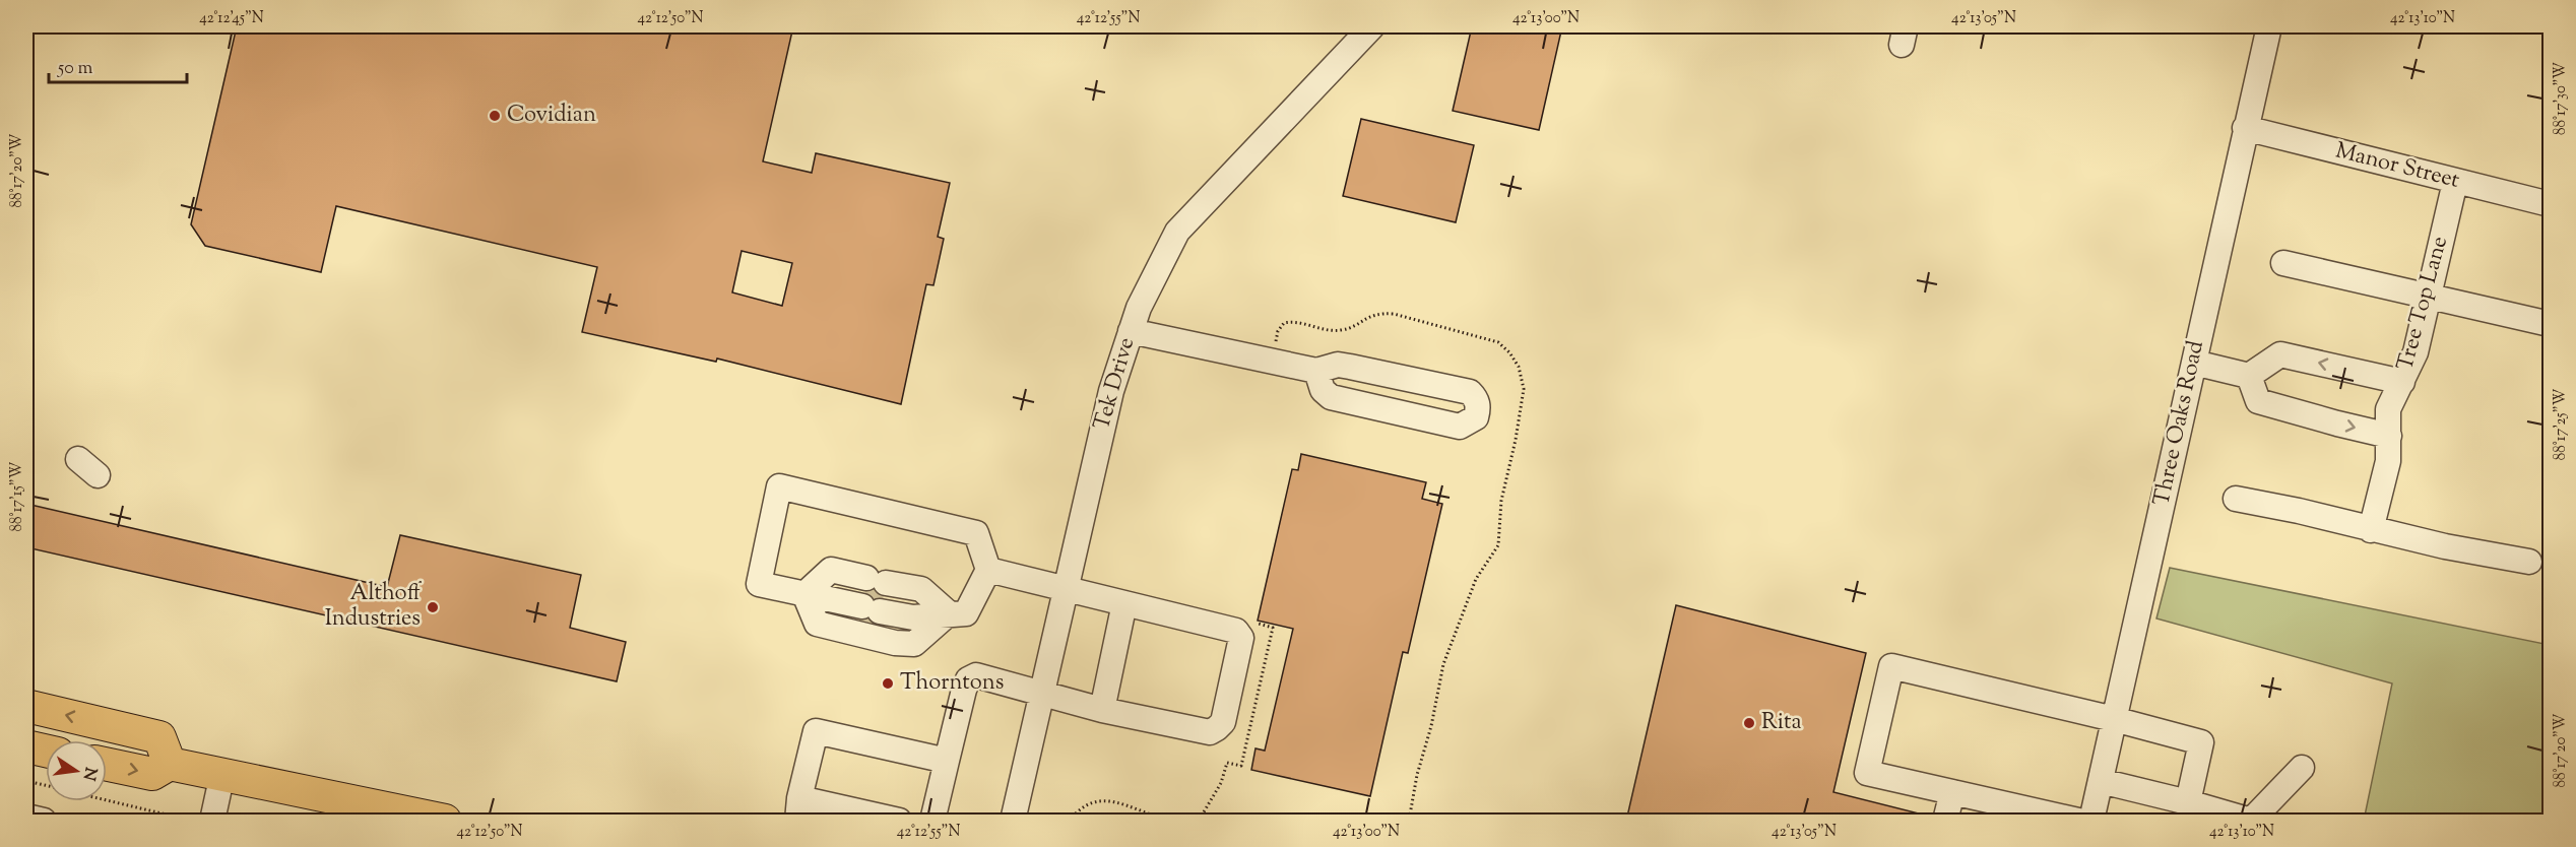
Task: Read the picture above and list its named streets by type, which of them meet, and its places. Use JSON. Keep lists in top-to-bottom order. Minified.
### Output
{"streets":{"street":["Manor Street","Tree Top Lane","Tek Drive","Three Oaks Road"]},"crossings":[["Manor Street","Tree Top Lane"],["Manor Street","Three Oaks Road"]],"places":["Covidian","Althoff Industries","Thorntons","Rita"],"scale_bar":"50 m","north":"right","coordinates":["42°12'45\"N","42°12'50\"N","42°12'55\"N","42°13'00\"N","42°13'05\"N","42°13'10\"N","88°17'30\"W","88°17'20\"W","88°17'25\"W","88°17'15\"W"]}
